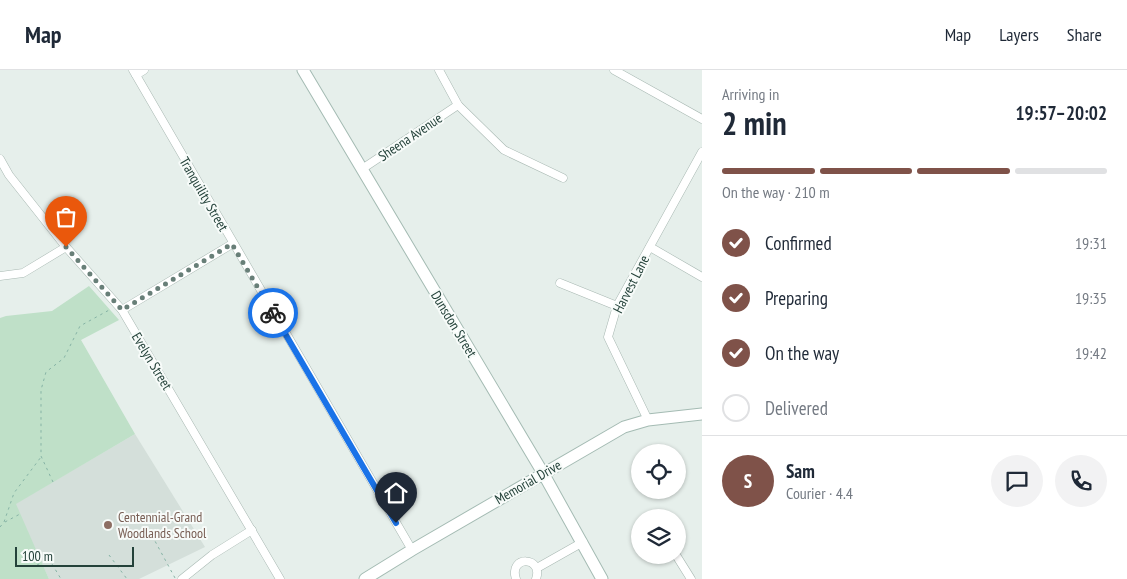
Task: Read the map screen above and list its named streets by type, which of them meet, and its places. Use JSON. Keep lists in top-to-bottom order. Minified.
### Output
{"streets":{"main road":["Dunsdon Street","Memorial Drive"],"street":["Sheena Avenue","Tranquility Street","Harvest Lane","Evelyn Street"]},"crossings":[["Sheena Avenue","Dunsdon Street"],["Tranquility Street","Memorial Drive"],["Harvest Lane","Memorial Drive"],["Dunsdon Street","Memorial Drive"]],"places":["Centennial-Grand Woodlands School"],"scale_bar":"100 m","page":{"header":"Map","nav":["Map","Layers","Share"],"heading":["2 min","Arriving in","19:57–20:02"],"panel":["Sam","Courier · 4.4"],"bar":"On the way · 210 m","list":[["Confirmed","19:31"],["Preparing","19:35"],["On the way","19:42"],"Delivered"],"round":"S","scale":"100 m"}}
